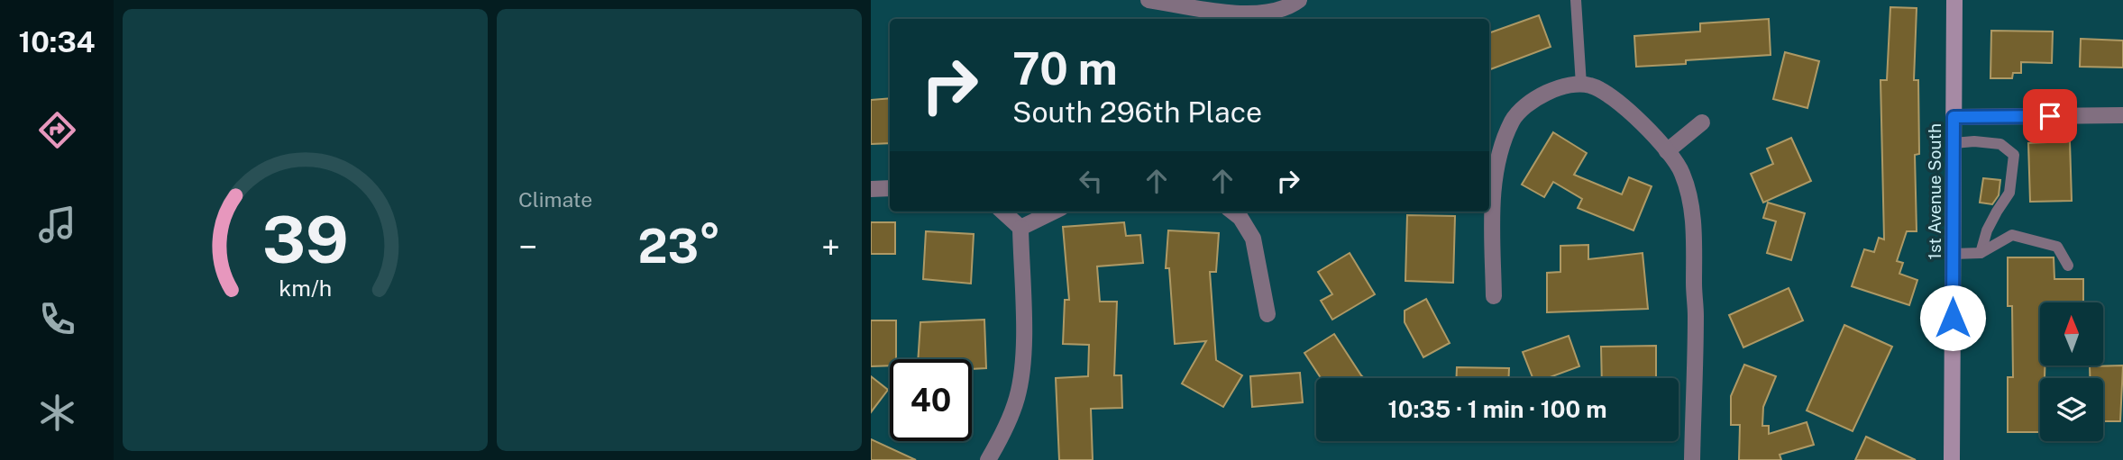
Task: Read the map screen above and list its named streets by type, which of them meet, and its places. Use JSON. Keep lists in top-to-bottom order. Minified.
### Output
{"streets":{"street":["1st Avenue South"]},"north":"top","page":{"tabs":"10:34","tile":"Climate","turn":["70 m","South 296th Place"],"heat":["−","23°","+"],"limit":"40","trip":"10:35 · 1 min · 100 m","gauge":["39","km/h"]}}
